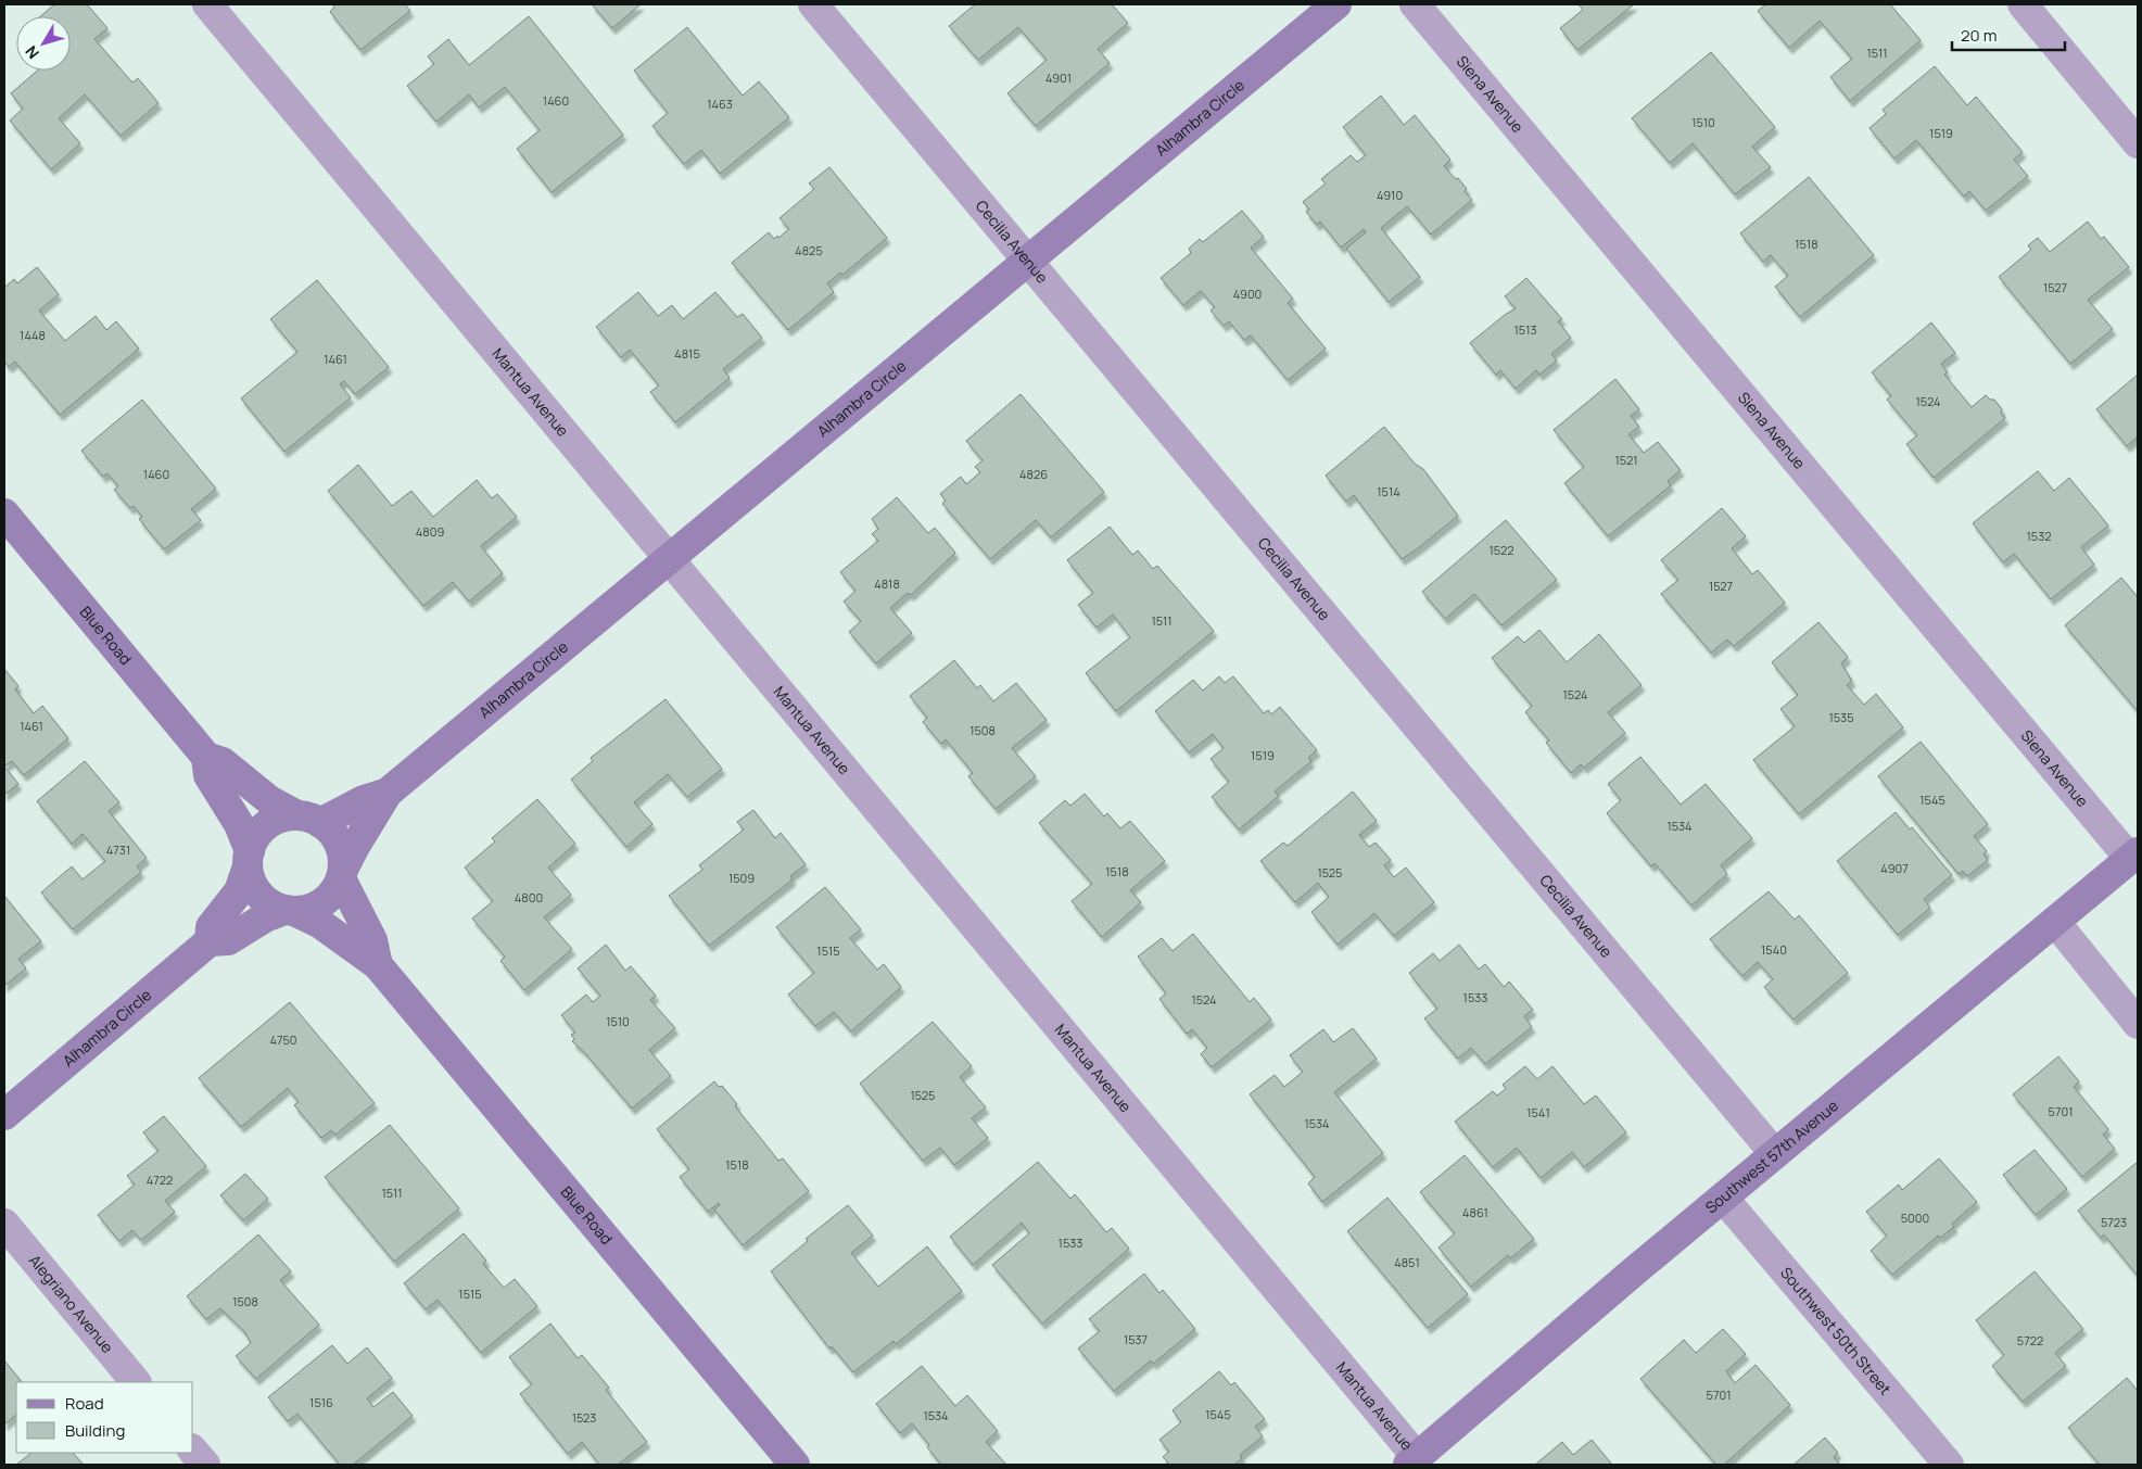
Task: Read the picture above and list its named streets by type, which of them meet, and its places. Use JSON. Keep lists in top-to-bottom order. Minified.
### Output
{"streets":{"street":["Siena Avenue","Alhambra Circle","Cecilia Avenue","Mantua Avenue","Blue Road","Southwest 57th Avenue","Alegriano Avenue","Southwest 50th Street"]},"crossings":[["Siena Avenue","Southwest 57th Avenue"],["Alhambra Circle","Cecilia Avenue"],["Alhambra Circle","Mantua Avenue"],["Alhambra Circle","Blue Road"],["Cecilia Avenue","Southwest 57th Avenue"],["Mantua Avenue","Southwest 57th Avenue"],["Southwest 57th Avenue","Southwest 50th Street"]],"house_numbers":["1511","4901","1460","1463","1510","1519","4910","1518","4825","1527","4900","1513","1448","4815","1461","1524","1521","1460","4826","1514","4809","1532","1522","4818","1527","1511","1524","1535","1461","1508","1519","1545","1534","4731","4907","1518","1525","1509","4800","1540","1515","1533","1524","1510","4750","1525","5701","1541","1534","1518","4722","1511","4861","5000","5723","1533","4851","1515","1508","1537","5722","5701","1516","1545","1534","1523"],"legend":["Road","Building"],"scale_bar":"20 m","north":"bottom left"}
